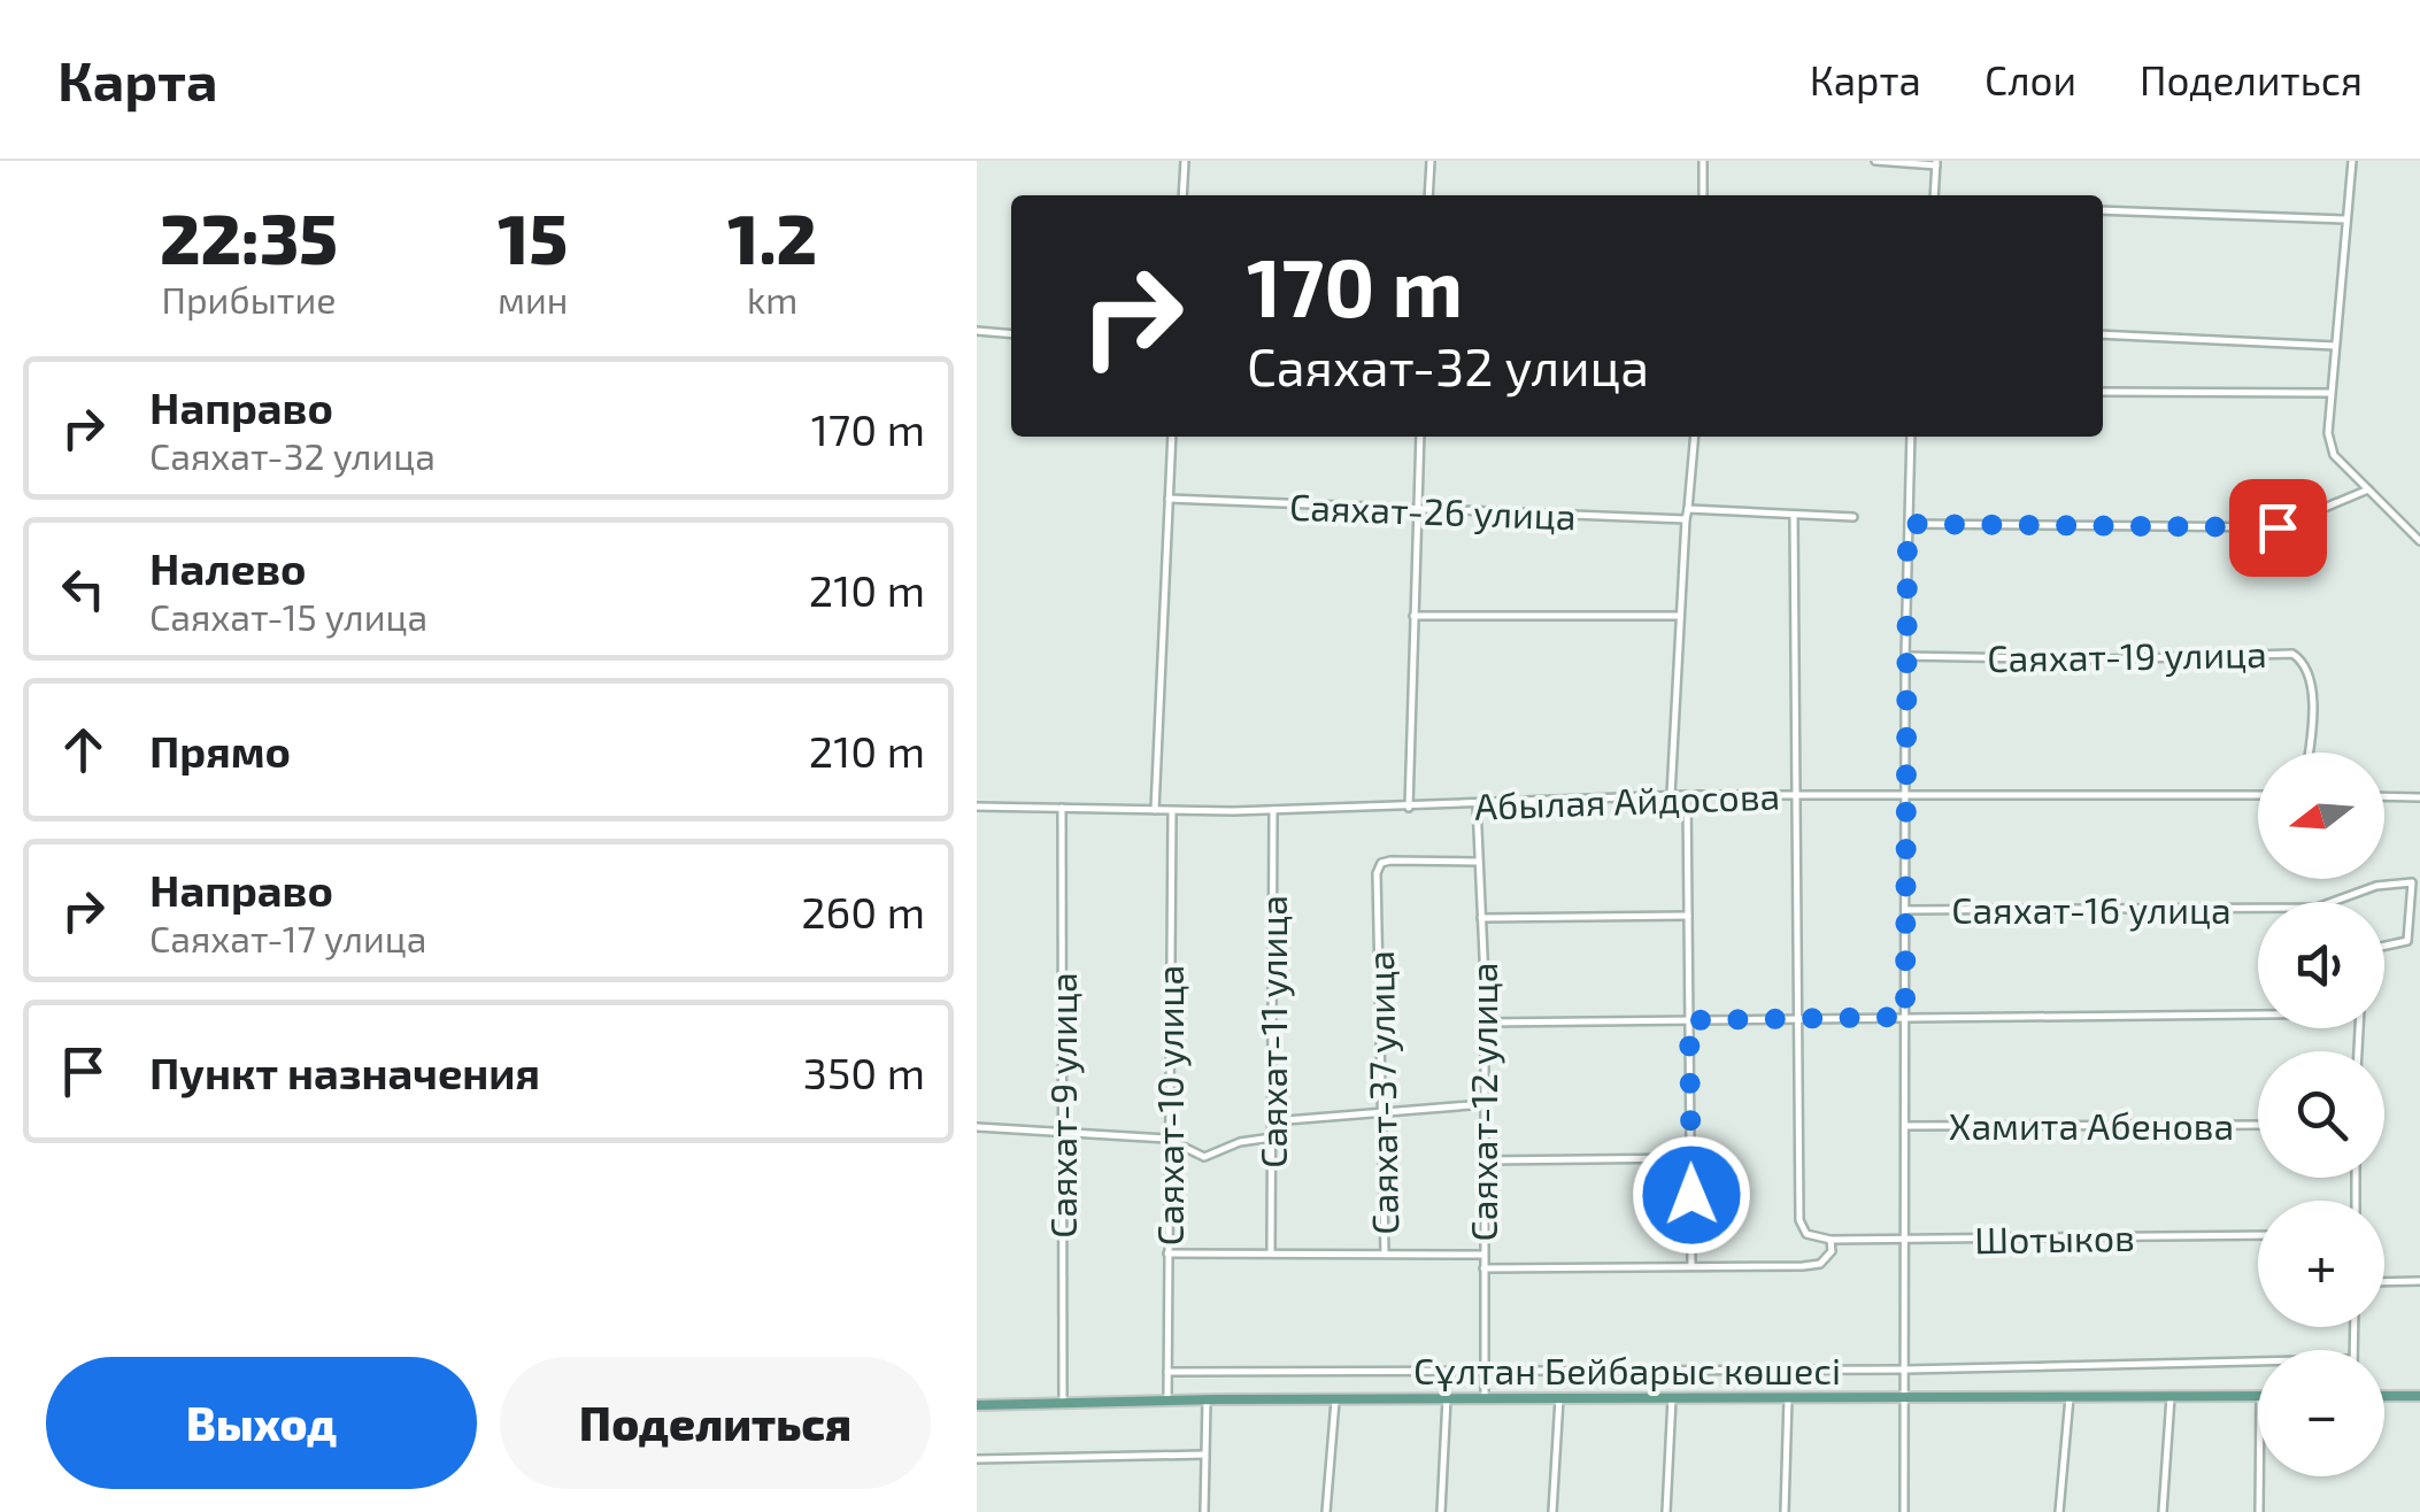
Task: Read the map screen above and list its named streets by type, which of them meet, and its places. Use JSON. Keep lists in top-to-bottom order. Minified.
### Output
{"streets":{"main road":["Сұлтан Бейбарыс көшесі"],"street":["Саяхат-26 улица","Саяхат-19 улица","Абылая Айдосова","Саяхат-16 улица","Саяхат-11 улица","Саяхат-37 улица","Саяхат-12 улица","Саяхат-9 улица","Саяхат-10 улица","Хамита Абенова","Шотыков"]},"crossings":[["Абылая Айдосова","Саяхат-11 улица"],["Абылая Айдосова","Саяхат-12 улица"],["Абылая Айдосова","Саяхат-9 улица"],["Абылая Айдосова","Саяхат-10 улица"],["Саяхат-37 улица","Саяхат-12 улица"],["Саяхат-12 улица","Сұлтан Бейбарыс көшесі"],["Саяхат-9 улица","Сұлтан Бейбарыс көшесі"],["Саяхат-10 улица","Сұлтан Бейбарыс көшесі"]],"north":"left","page":{"header":"Карта","nav":["Карта","Слои","Поделиться"],"eta":["22:35","Прибытие","15","мин","1.2","km"],"turn":["170 m","Саяхат-32 улица"],"list":[{"name":"Направо","note":"Саяхат-32 улица","value":"170 m"},{"name":"Налево","note":"Саяхат-15 улица","value":"210 m"},{"name":"Прямо","value":"210 m"},{"name":"Направо","note":"Саяхат-17 улица","value":"260 m"},{"name":"Пункт назначения","value":"350 m"}],"map_buttons":["+","−"],"buttons":["Выход","Поделиться"]}}
